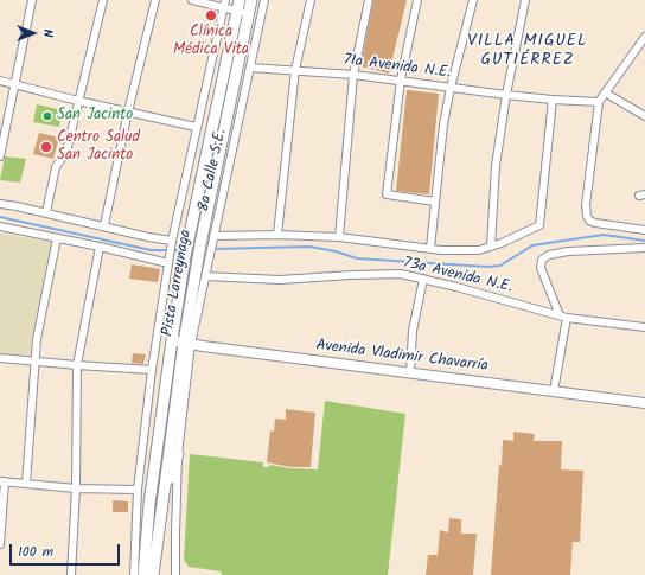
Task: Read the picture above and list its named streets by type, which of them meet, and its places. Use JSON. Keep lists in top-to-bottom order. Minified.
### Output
{"streets":{"main road":["Pista Larreynaga"],"street":["71a Avenida N.E.","8a Calle S.E.","73a Avenida N.E.","Avenida Vladimir Chavarría"]},"crossings":[["71a Avenida N.E.","8a Calle S.E."],["8a Calle S.E.","73a Avenida N.E."],["8a Calle S.E.","Pista Larreynaga"],["8a Calle S.E.","Avenida Vladimir Chavarría"],["Pista Larreynaga","Avenida Vladimir Chavarría"]],"districts":["VILLA MIGUEL GUTIÉRREZ"],"places":["Clínica Médica Vita","San Jacinto","Centro Salud San Jacinto"],"scale_bar":"100 m","north":"right"}
